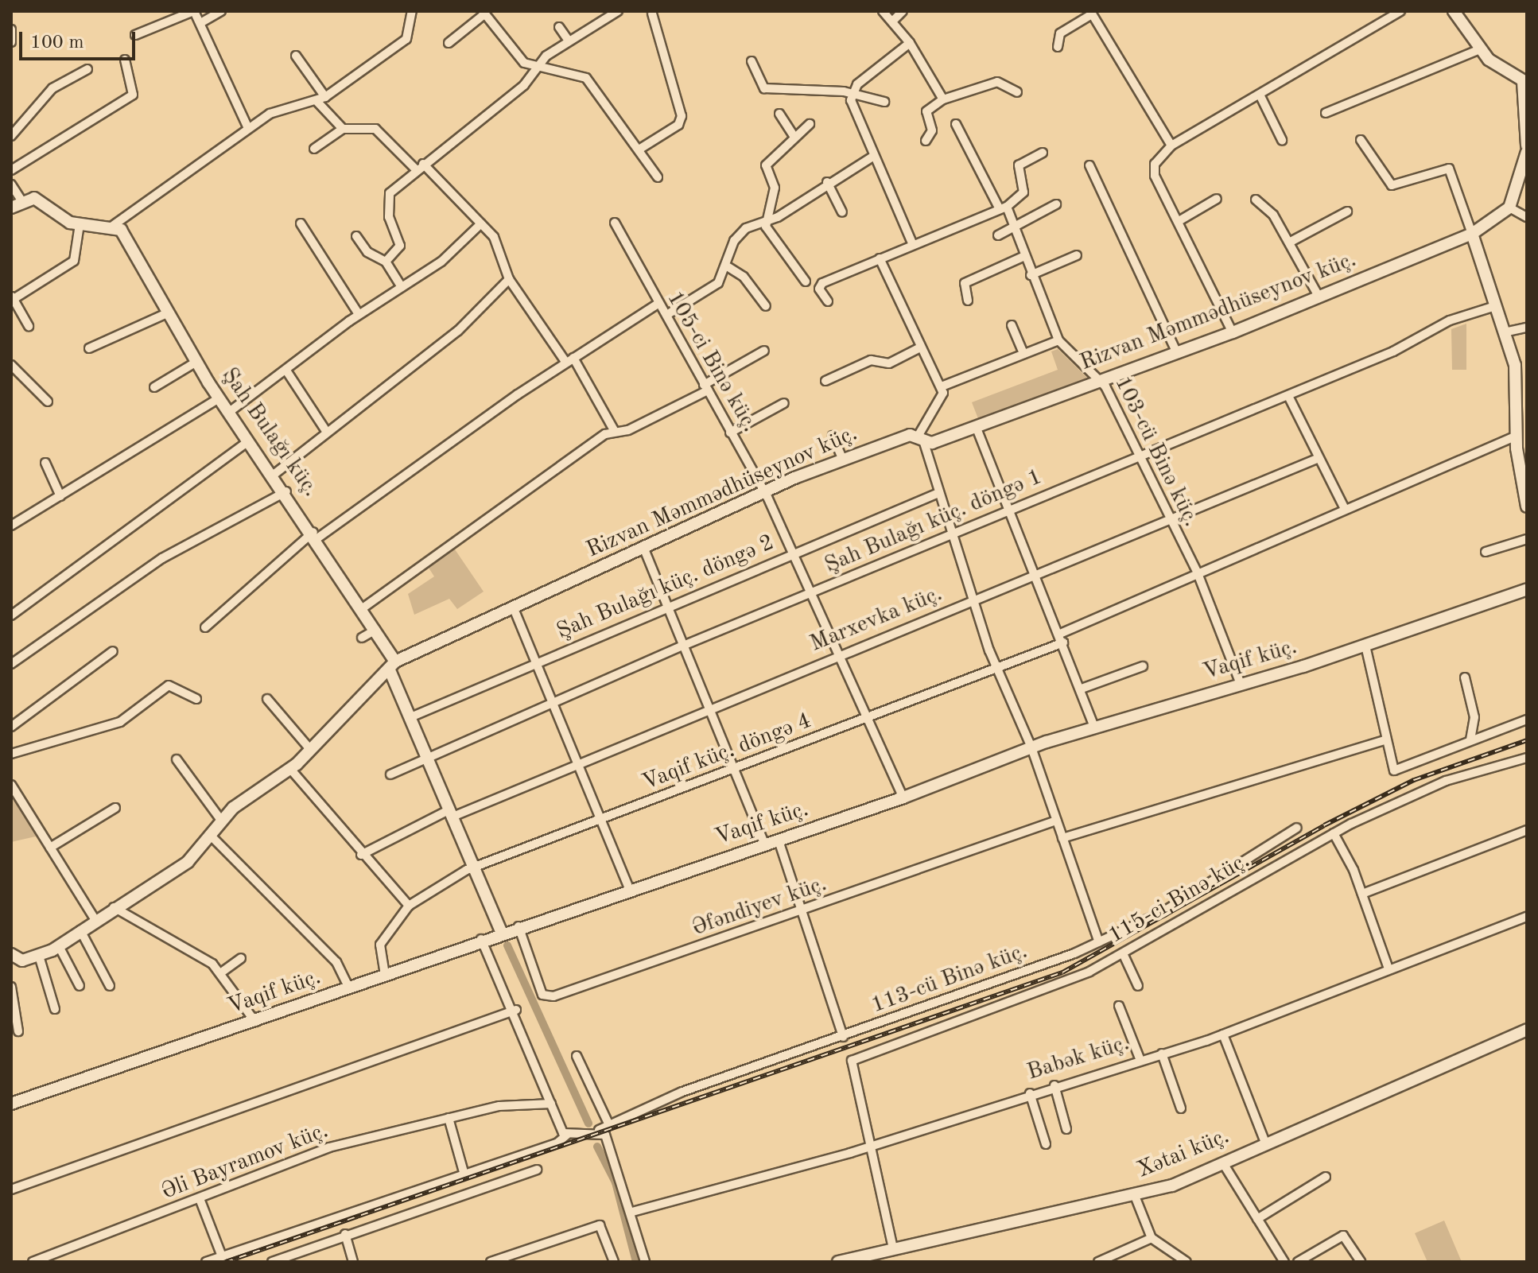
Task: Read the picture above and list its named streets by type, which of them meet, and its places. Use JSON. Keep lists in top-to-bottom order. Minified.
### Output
{"streets":{"street":["Rizvan Məmmədhüseynov küç.","105-ci Binə küç.","Şah Bulağı küç.","103-cü Binə küç.","Şah Bulağı küç. döngə 1","Şah Bulağı küç. döngə 2","Marxevka küç.","Vaqif küç.","Vaqif küç. döngə 4","115-ci Binə küç.","Əfəndiyev küç.","113-cü Binə küç.","Babək küç.","Xətai küç.","Əli Bayramov küç."]},"crossings":[["Rizvan Məmmədhüseynov küç.","105-ci Binə küç."],["Rizvan Məmmədhüseynov küç.","Şah Bulağı küç."],["Rizvan Məmmədhüseynov küç.","103-cü Binə küç."],["105-ci Binə küç.","Şah Bulağı küç. döngə 1"],["105-ci Binə küç.","Şah Bulağı küç. döngə 2"],["105-ci Binə küç.","Marxevka küç."],["105-ci Binə küç.","Vaqif küç."],["105-ci Binə küç.","Vaqif küç. döngə 4"],["Şah Bulağı küç.","Şah Bulağı küç. döngə 1"],["Şah Bulağı küç.","Şah Bulağı küç. döngə 2"],["Şah Bulağı küç.","Marxevka küç."],["Şah Bulağı küç.","Vaqif küç."],["Şah Bulağı küç.","Vaqif küç. döngə 4"],["103-cü Binə küç.","Şah Bulağı küç. döngə 1"],["103-cü Binə küç.","Marxevka küç."],["103-cü Binə küç.","Vaqif küç."],["Vaqif küç.","Əfəndiyev küç."],["115-ci Binə küç.","Babək küç."]],"scale_bar":"100 m"}
